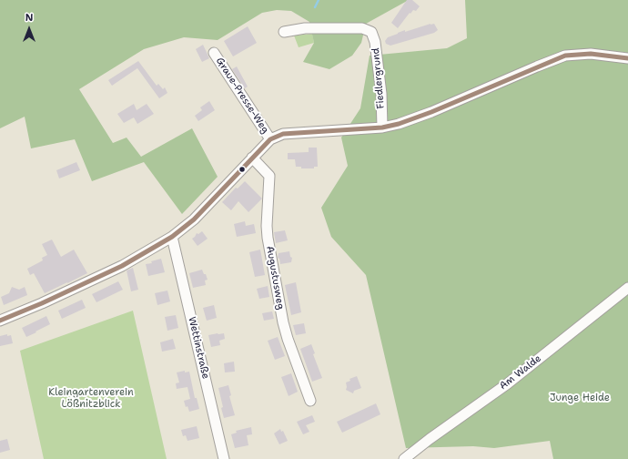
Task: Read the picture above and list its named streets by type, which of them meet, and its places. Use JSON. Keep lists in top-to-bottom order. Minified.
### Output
{"streets":{"street":["Fiedlergrund","Graue-Presse-Weg","Augustusweg","Wettinstraße","Am Walde"]},"parks":["Kleingartenverein Lößnitzblick","Junge Heide"],"north":"top"}
